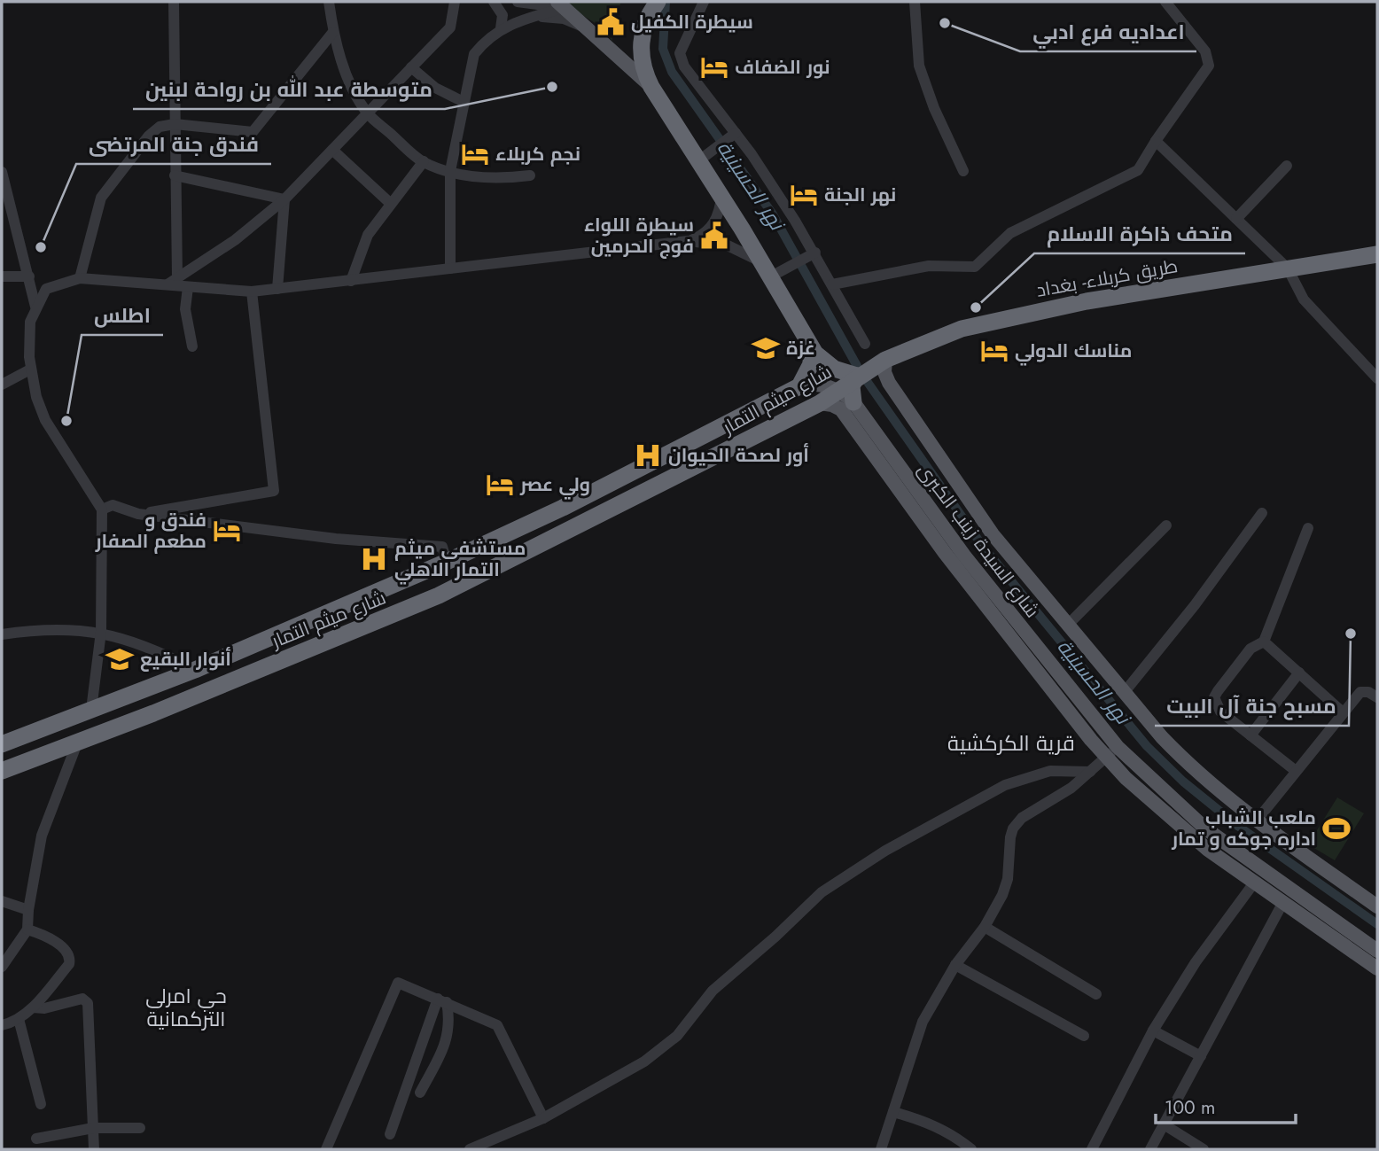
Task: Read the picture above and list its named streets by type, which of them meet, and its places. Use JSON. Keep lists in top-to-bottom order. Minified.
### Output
{"streets":{"highway":["طريق كربلاء- بغداد","شارع ميثم التمار"],"main road":["شارع السيدة زينب الكبرى"]},"crossings":[["طريق كربلاء- بغداد","شارع ميثم التمار"],["شارع ميثم التمار","شارع السيدة زينب الكبرى"]],"districts":["قرية الكركشية","حي امرلي التركمانية"],"water":["نهر الحسينية"],"places":{"public building":["سيطرة الكفيل","سيطرة اللواء فوج الحرمين"],"other":["اعداديه فرع ادبي","متوسطة عبد الله بن رواحة لبنين","فندق جنة المرتضى","متحف ذاكرة الاسلام","اطلس","مسبح جنة آل البيت"],"hotel":["نور الضفاف","نجم كربلاء","نهر الجنة","مناسك الدولي","ولي عصر","فندق و مطعم الصفار"],"school or university":["غزة","أنوار البقيع"],"hospital":["أور لصحة الحيوان","مستشفى ميثم التمار الاهلي"],"sports":["ملعب الشباب اداره جوكه و تمار"]},"scale_bar":"100 m"}
